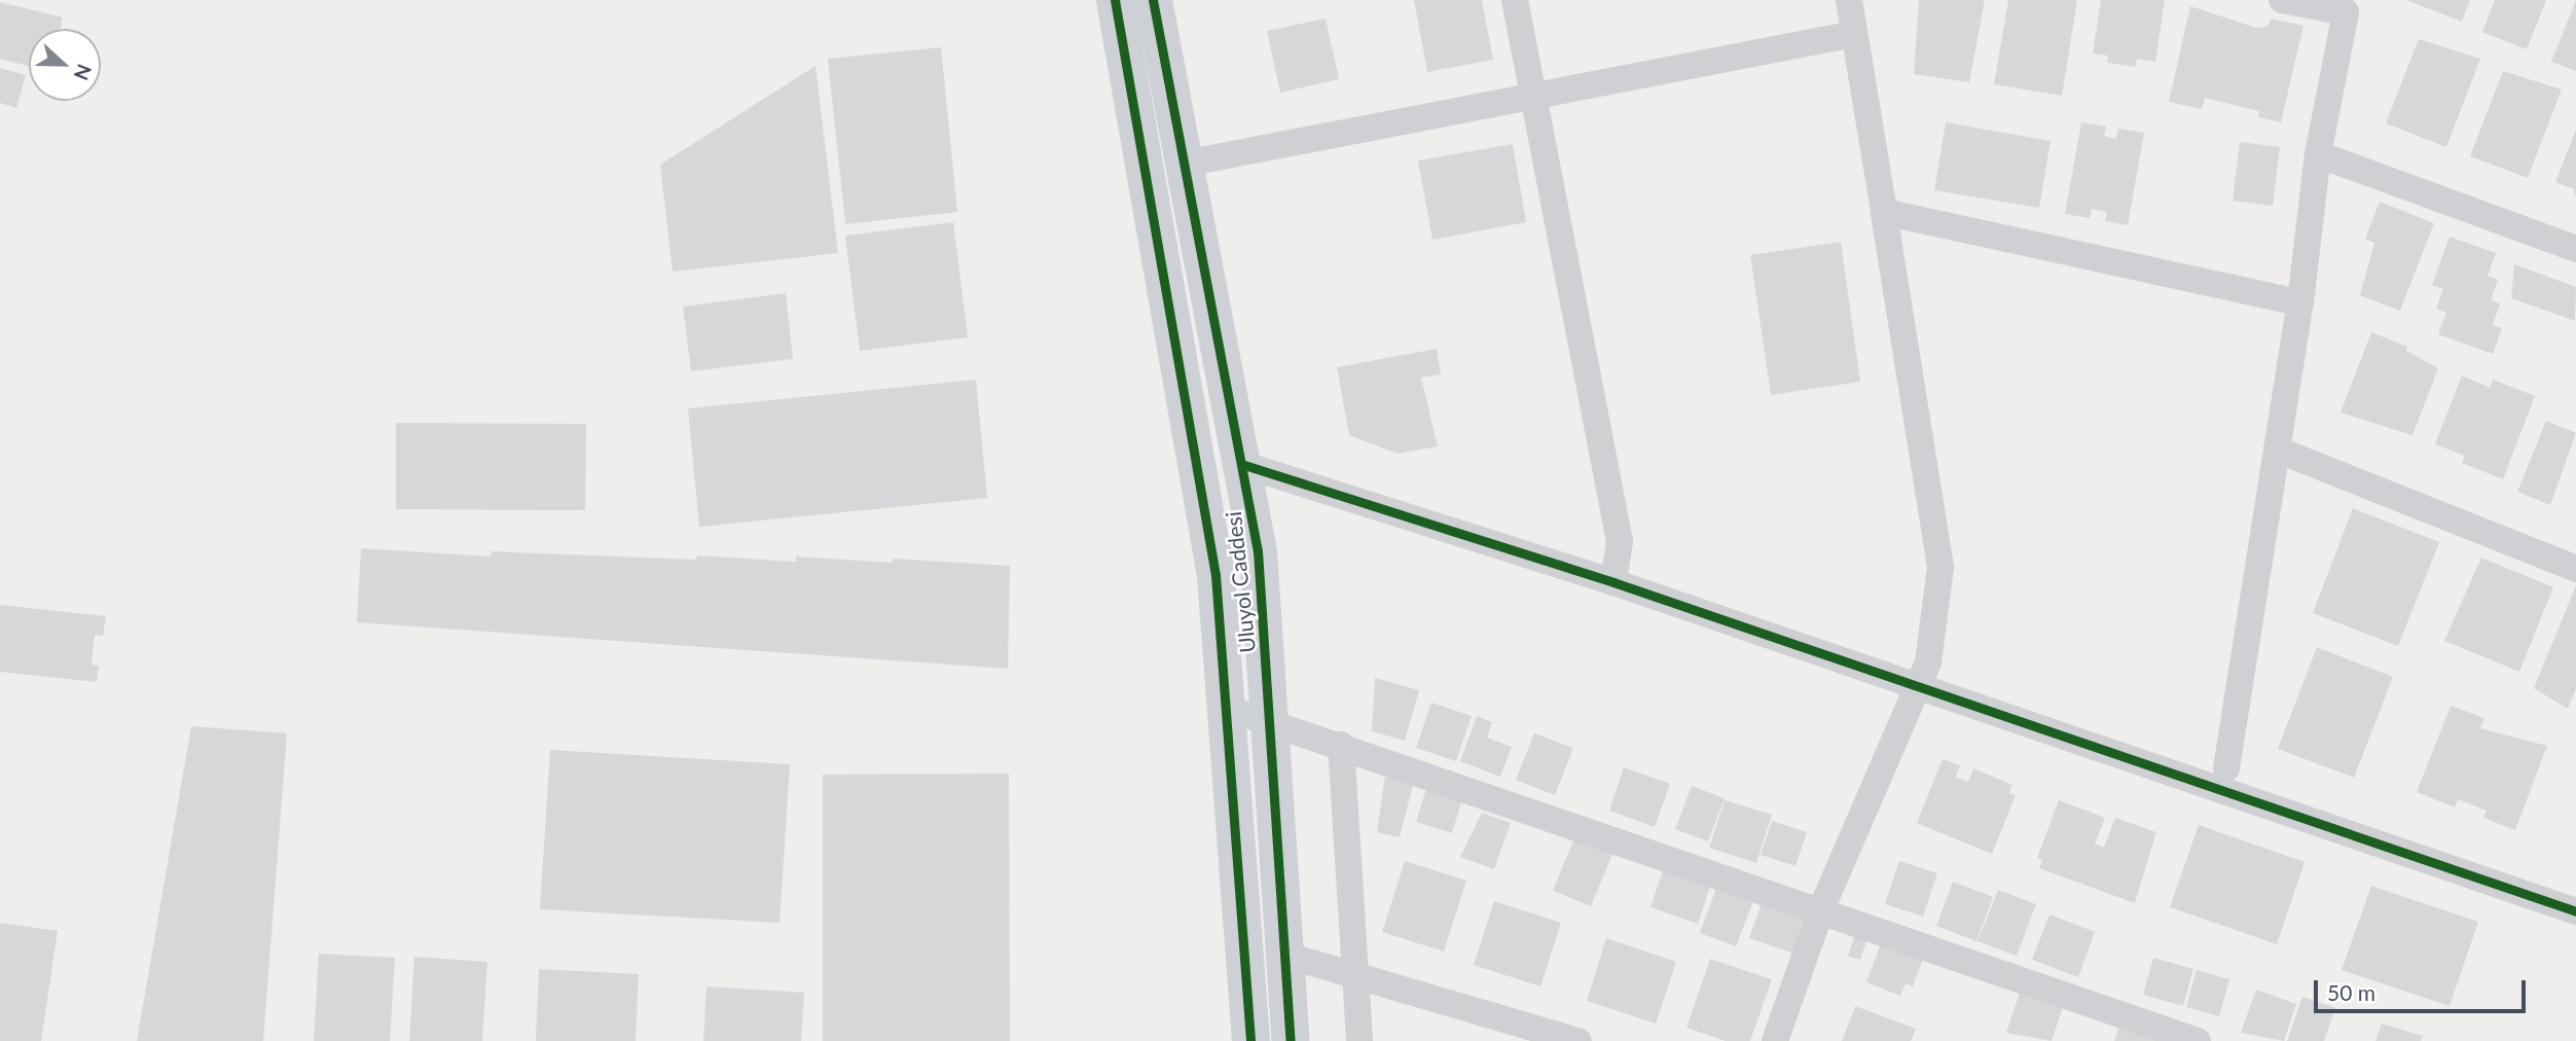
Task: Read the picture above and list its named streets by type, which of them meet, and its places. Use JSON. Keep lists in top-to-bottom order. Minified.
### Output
{"streets":{"main road":["Uluyol Caddesi"]},"scale_bar":"50 m","north":"right"}
